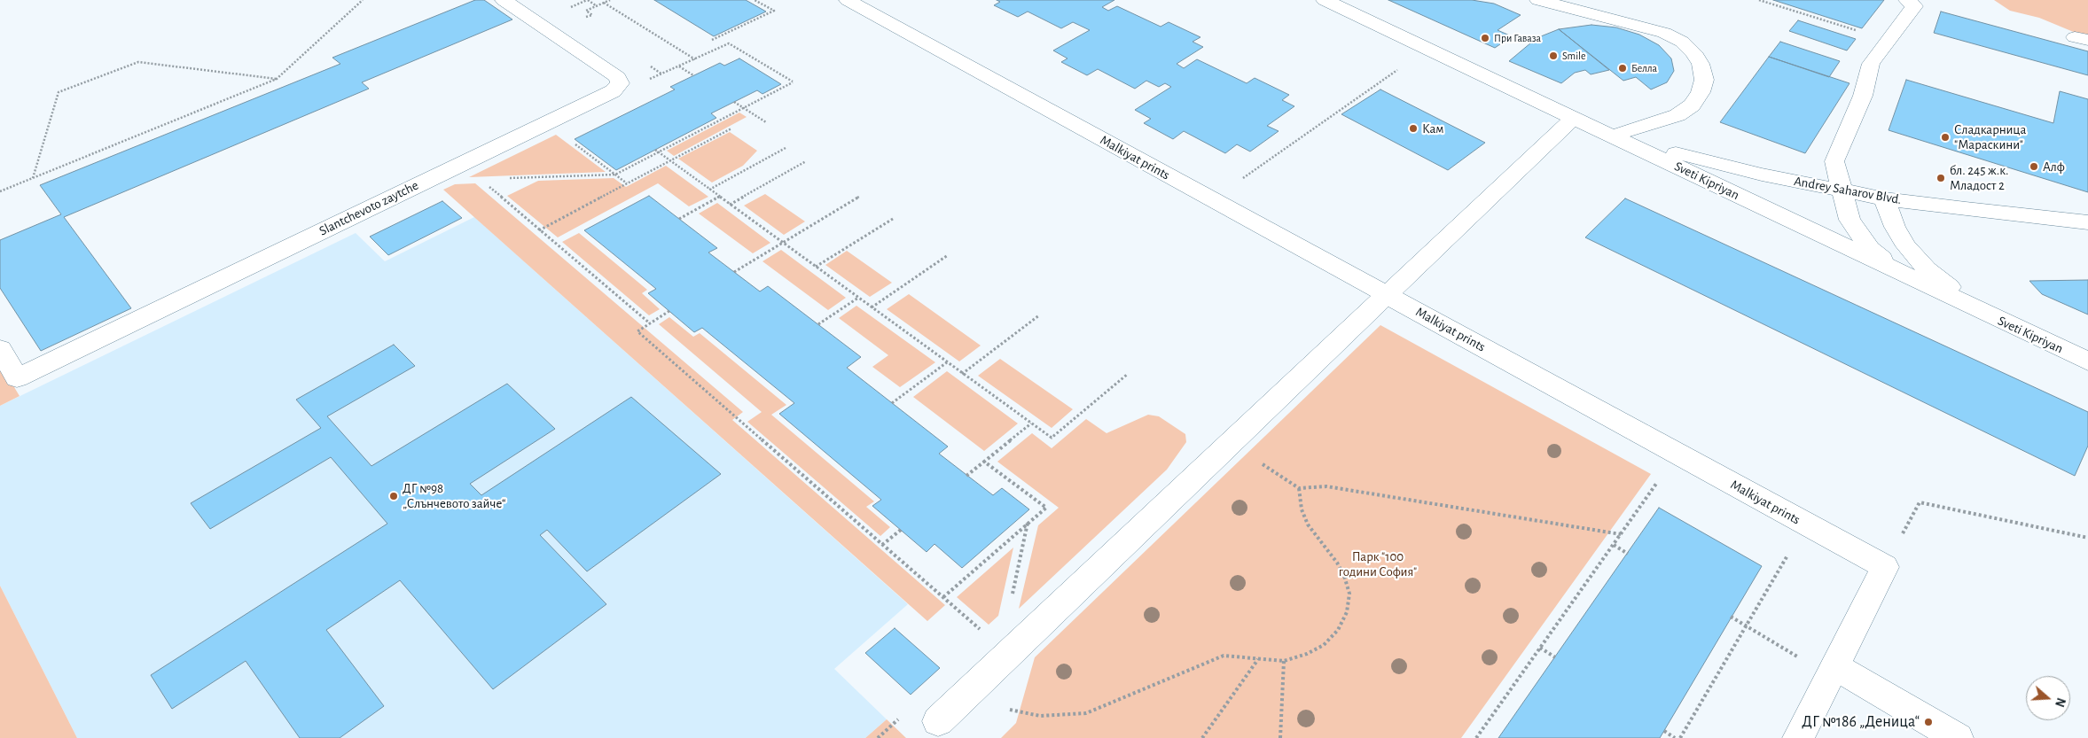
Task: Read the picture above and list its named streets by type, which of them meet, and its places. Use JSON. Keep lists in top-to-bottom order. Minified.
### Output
{"streets":{"street":["Malkiyat prints","Sveti Kipriyan","Andrey Saharov Blvd.","Slantchevoto zaytche"]},"crossings":[["Sveti Kipriyan","Andrey Saharov Blvd."]],"parks":["Парк \"100 години София\""],"places":["При Гаваза","Smile","Белла","Кам","Сладкарница \"Мараскини\"","Алф","бл. 245 ж.к. Младост 2","ДГ №98 „Слънчевото зайче“","ДГ №186 „Деница“"],"north":"right"}
